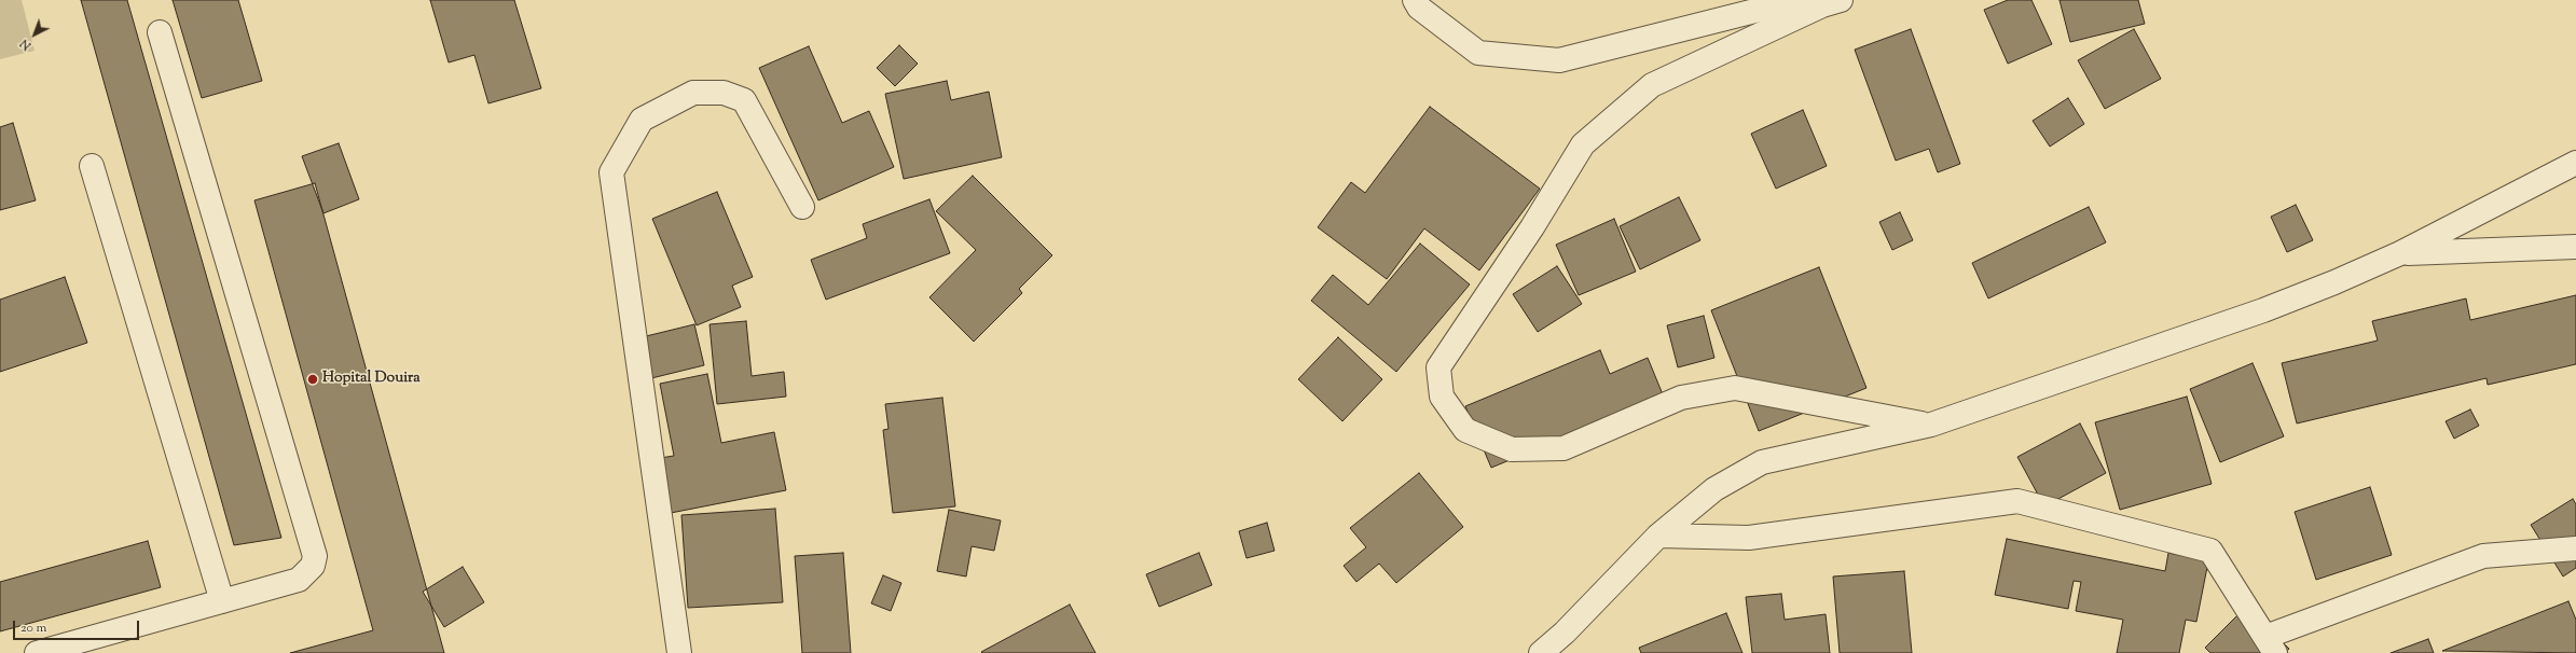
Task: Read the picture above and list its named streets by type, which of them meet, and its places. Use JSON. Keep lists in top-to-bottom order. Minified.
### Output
{"places":["Hopital Douira"],"scale_bar":"20 m","north":"bottom left"}
